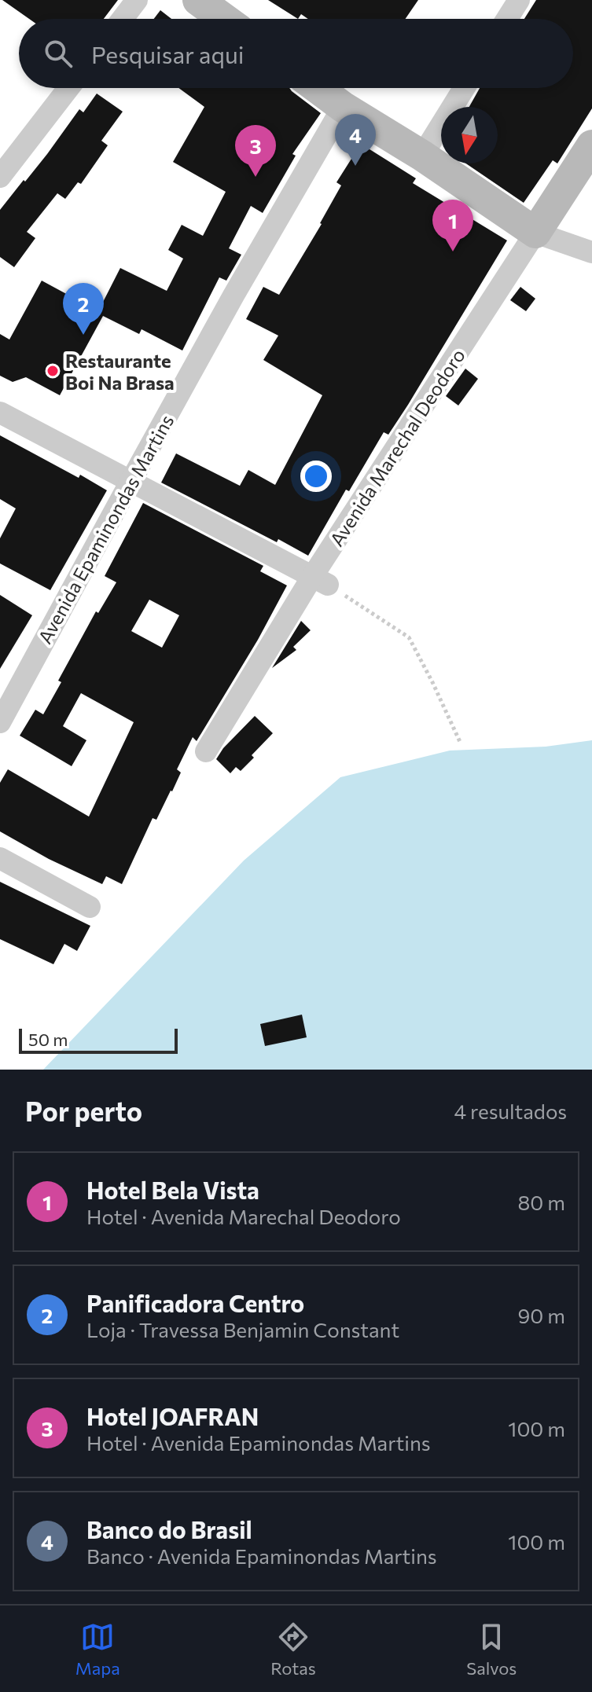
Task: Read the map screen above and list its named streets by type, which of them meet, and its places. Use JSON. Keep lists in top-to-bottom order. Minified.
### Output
{"streets":{"main road":["Avenida Marechal Deodoro"],"street":["Avenida Epaminondas Martins"]},"places":["Restaurante Boi Na Brasa"],"scale_bar":"50 m","north":"bottom","page":{"search":"Pesquisar aqui","pins":["4","3","1","2"],"scale":"50 m","heading":["Por perto","4 resultados"],"list":[{"mark":"1","name":"Hotel Bela Vista","note":"Hotel · Avenida Marechal Deodoro","value":"80 m"},{"mark":"2","name":"Panificadora Centro","note":"Loja · Travessa Benjamin Constant","value":"90 m"},{"mark":"3","name":"Hotel JOAFRAN","note":"Hotel · Avenida Epaminondas Martins","value":"100 m"},{"mark":"4","name":"Banco do Brasil","note":"Banco · Avenida Epaminondas Martins","value":"100 m"}],"nav":["Mapa","Rotas","Salvos"]}}
